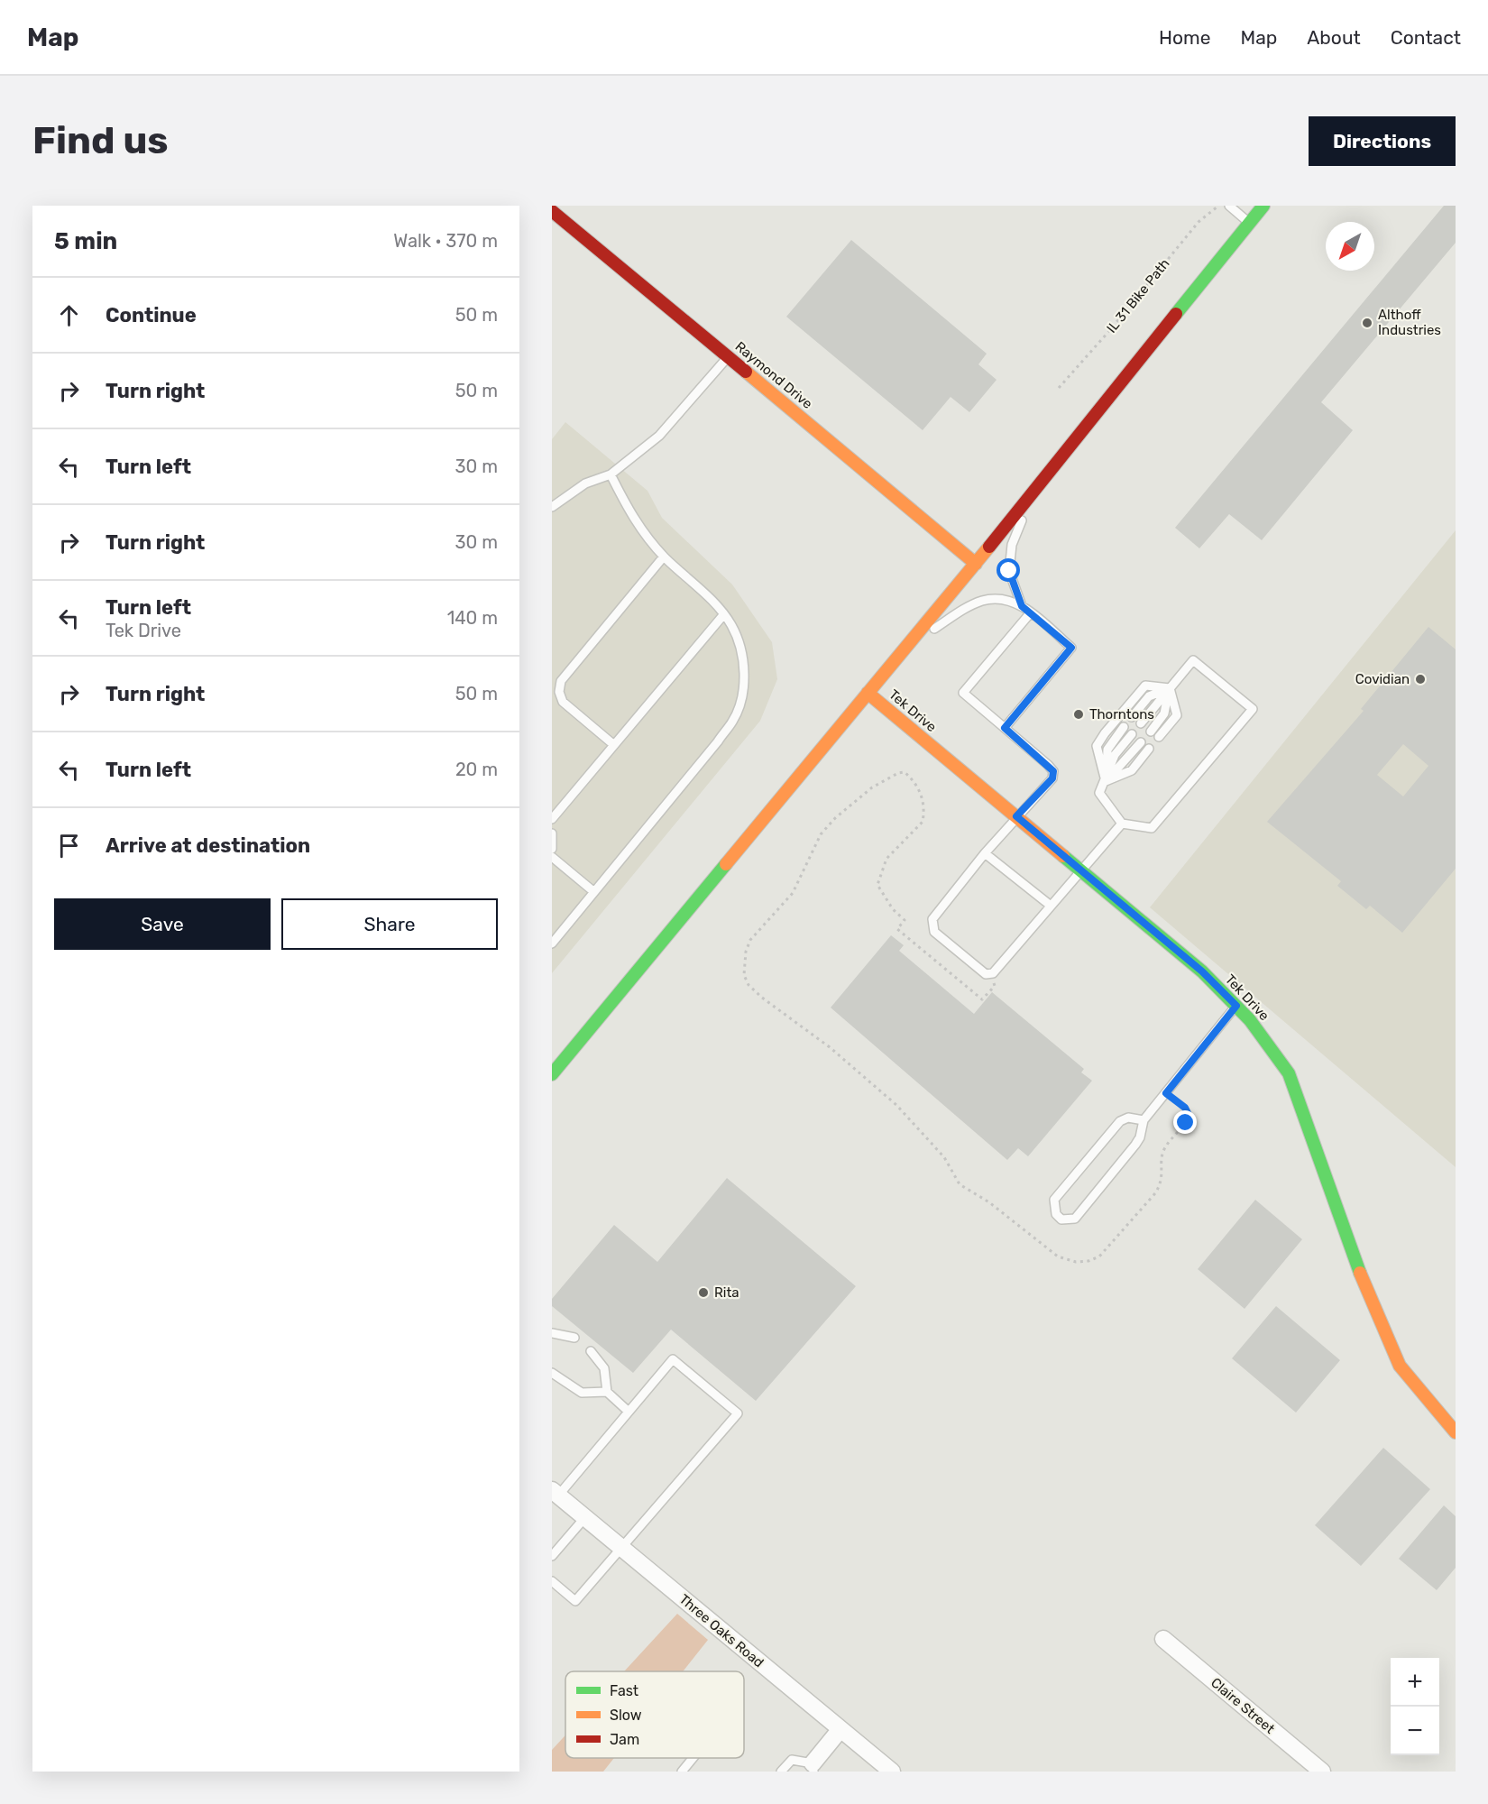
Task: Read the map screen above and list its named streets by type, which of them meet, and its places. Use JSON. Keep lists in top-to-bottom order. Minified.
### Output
{"streets":{"street":["Raymond Drive","Tek Drive","Three Oaks Road","Claire Street"],"path":["IL 31 Bike Path"]},"places":["Althoff Industries","Covidian","Thorntons","Rita"],"legend":["Fast","Slow","Jam"],"north":"bottom left","page":{"header":"Map","nav":["Home","Map","About","Contact"],"buttons":["Directions",["Save","Share"]],"title":"Find us","heading":["5 min","Walk · 370 m"],"list":[["Continue","50 m"],["Turn right","50 m"],["Turn left","30 m"],["Turn right","30 m"],["Turn left","Tek Drive","140 m"],["Turn right","50 m"],["Turn left","20 m"],"Arrive at destination"],"map_buttons":["+","−"]}}
